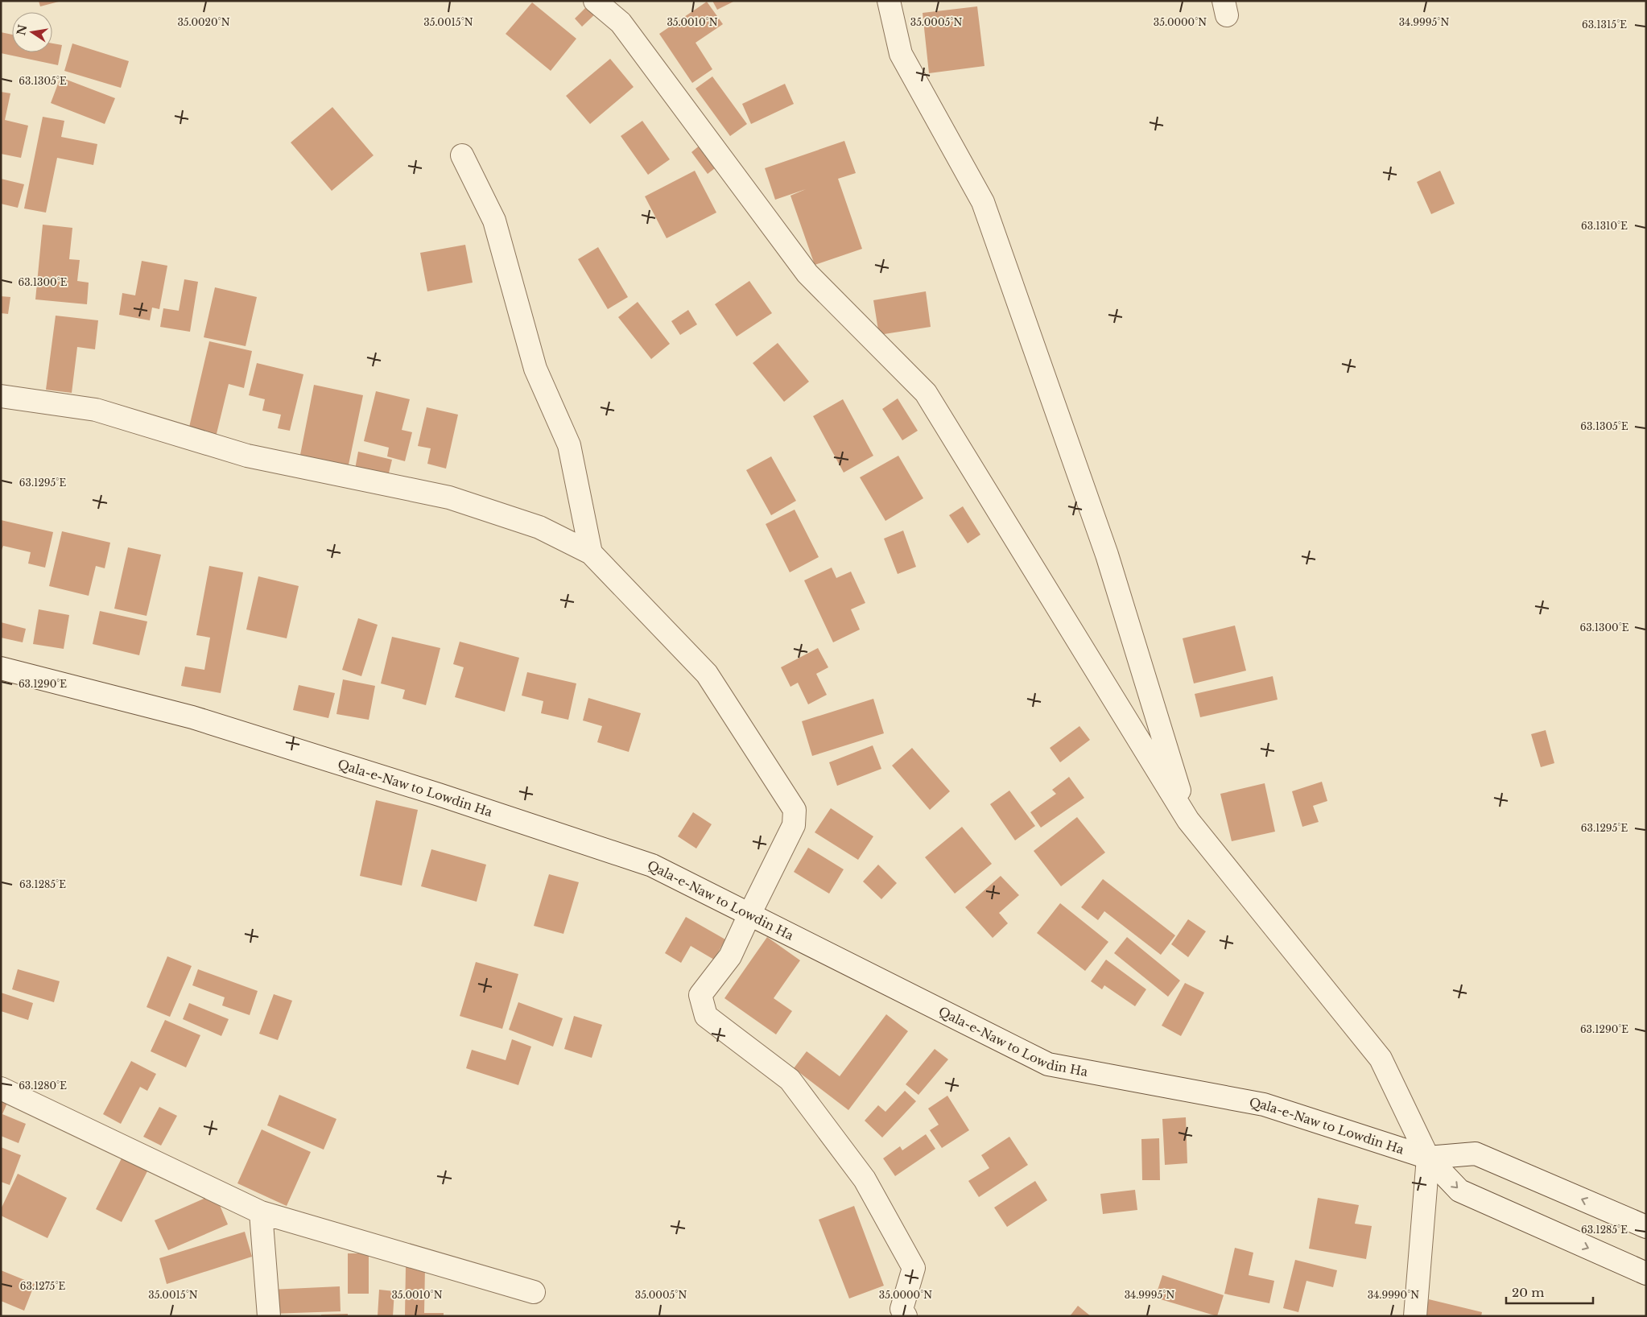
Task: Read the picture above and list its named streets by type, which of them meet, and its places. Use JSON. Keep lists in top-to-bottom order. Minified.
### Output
{"streets":{"street":["Qala-e-Naw to Lowdin Ha"]},"scale_bar":"20 m","north":"left","coordinates":["35.0020°N","35.0015°N","35.0010°N","35.0005°N","35.0000°N","34.9995°N","63.1315°E","63.1305°E","63.1310°E","63.1300°E","63.1295°E","63.1290°E","63.1285°E","63.1280°E","63.1275°E","34.9990°N"]}
